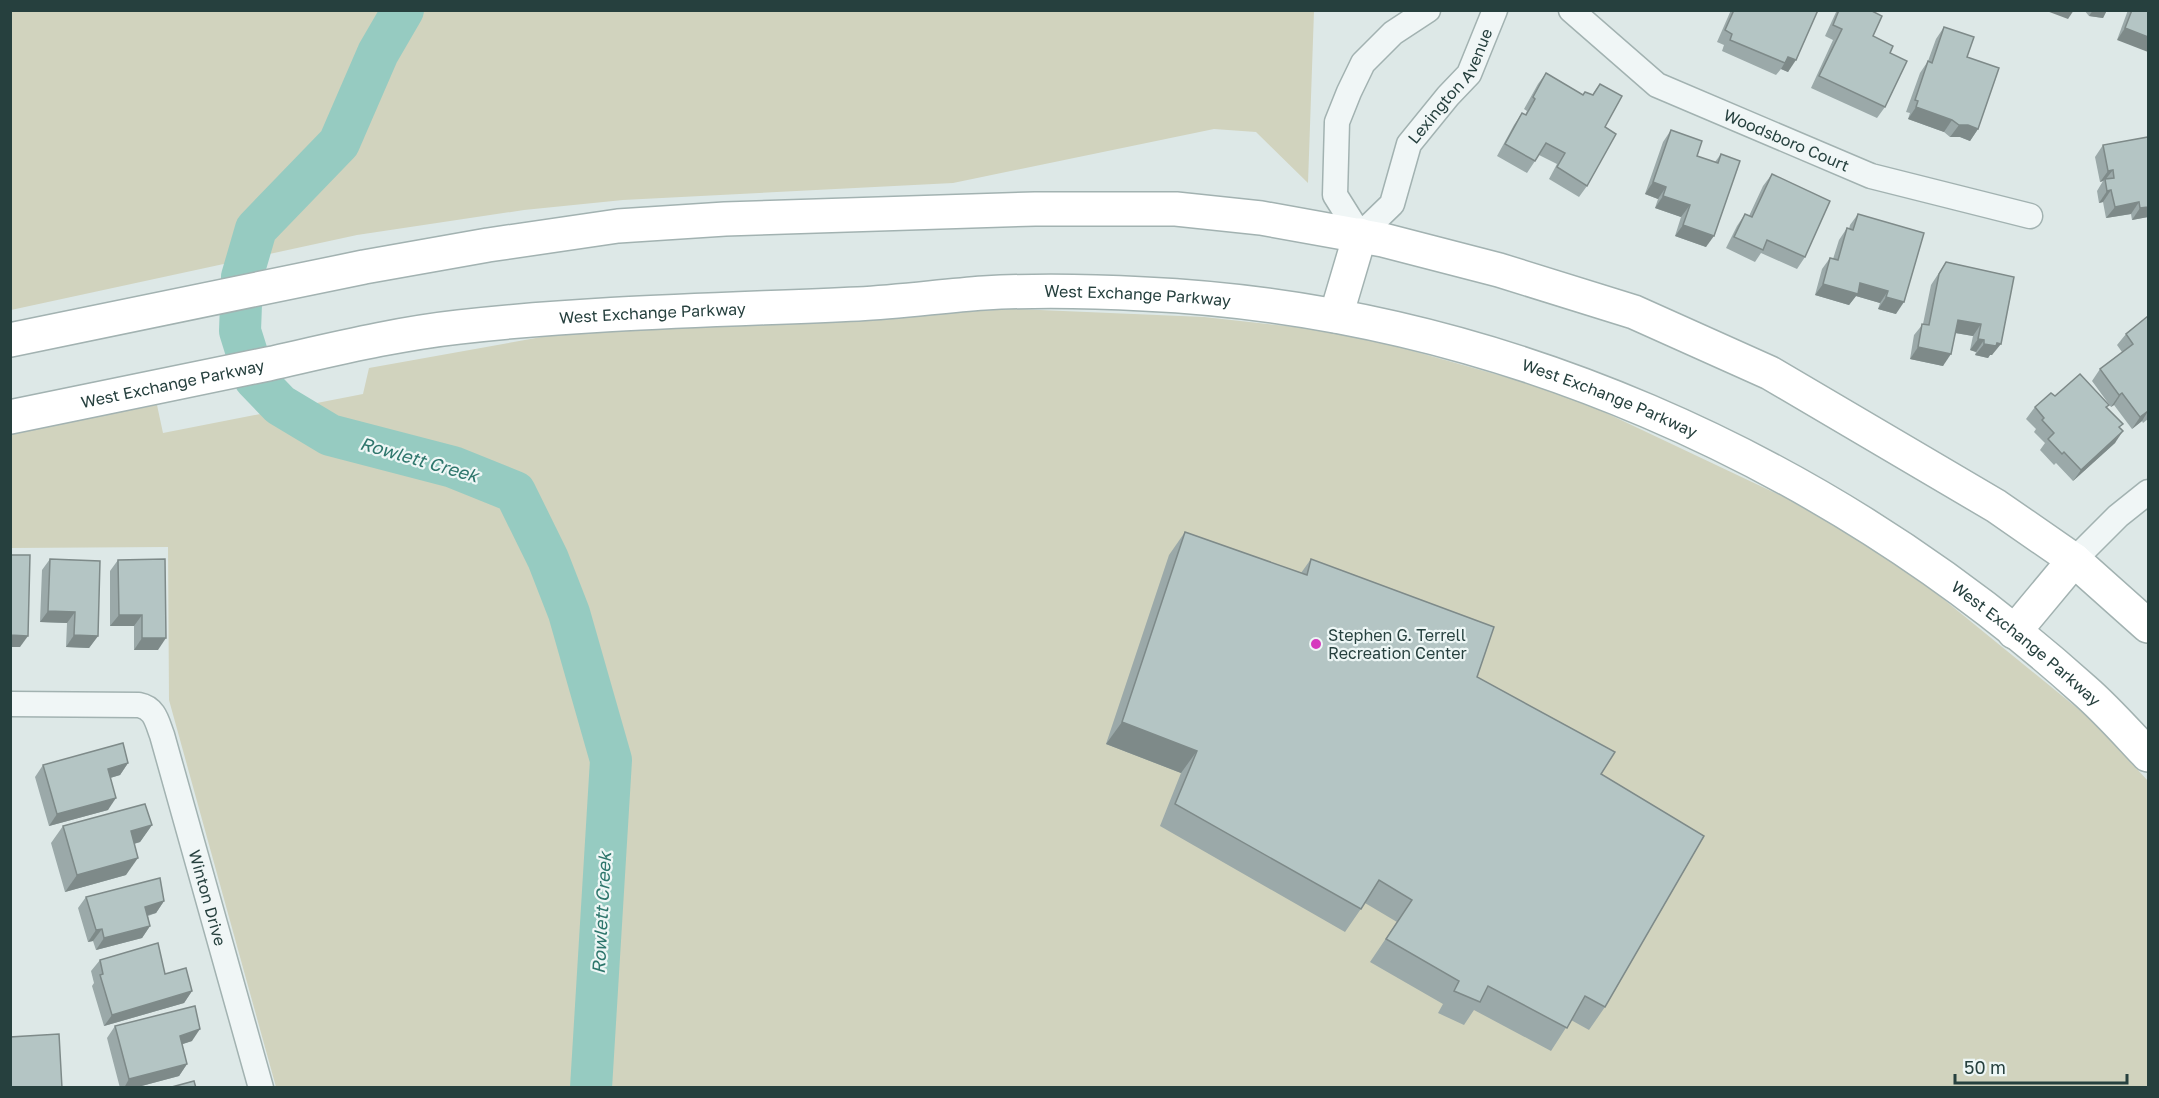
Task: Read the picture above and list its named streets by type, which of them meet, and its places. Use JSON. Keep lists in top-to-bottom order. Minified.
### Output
{"streets":{"main road":["West Exchange Parkway"],"street":["Lexington Avenue","Woodsboro Court","Winton Drive"]},"water":["Rowlett Creek"],"places":["Stephen G. Terrell Recreation Center"],"scale_bar":"50 m"}
